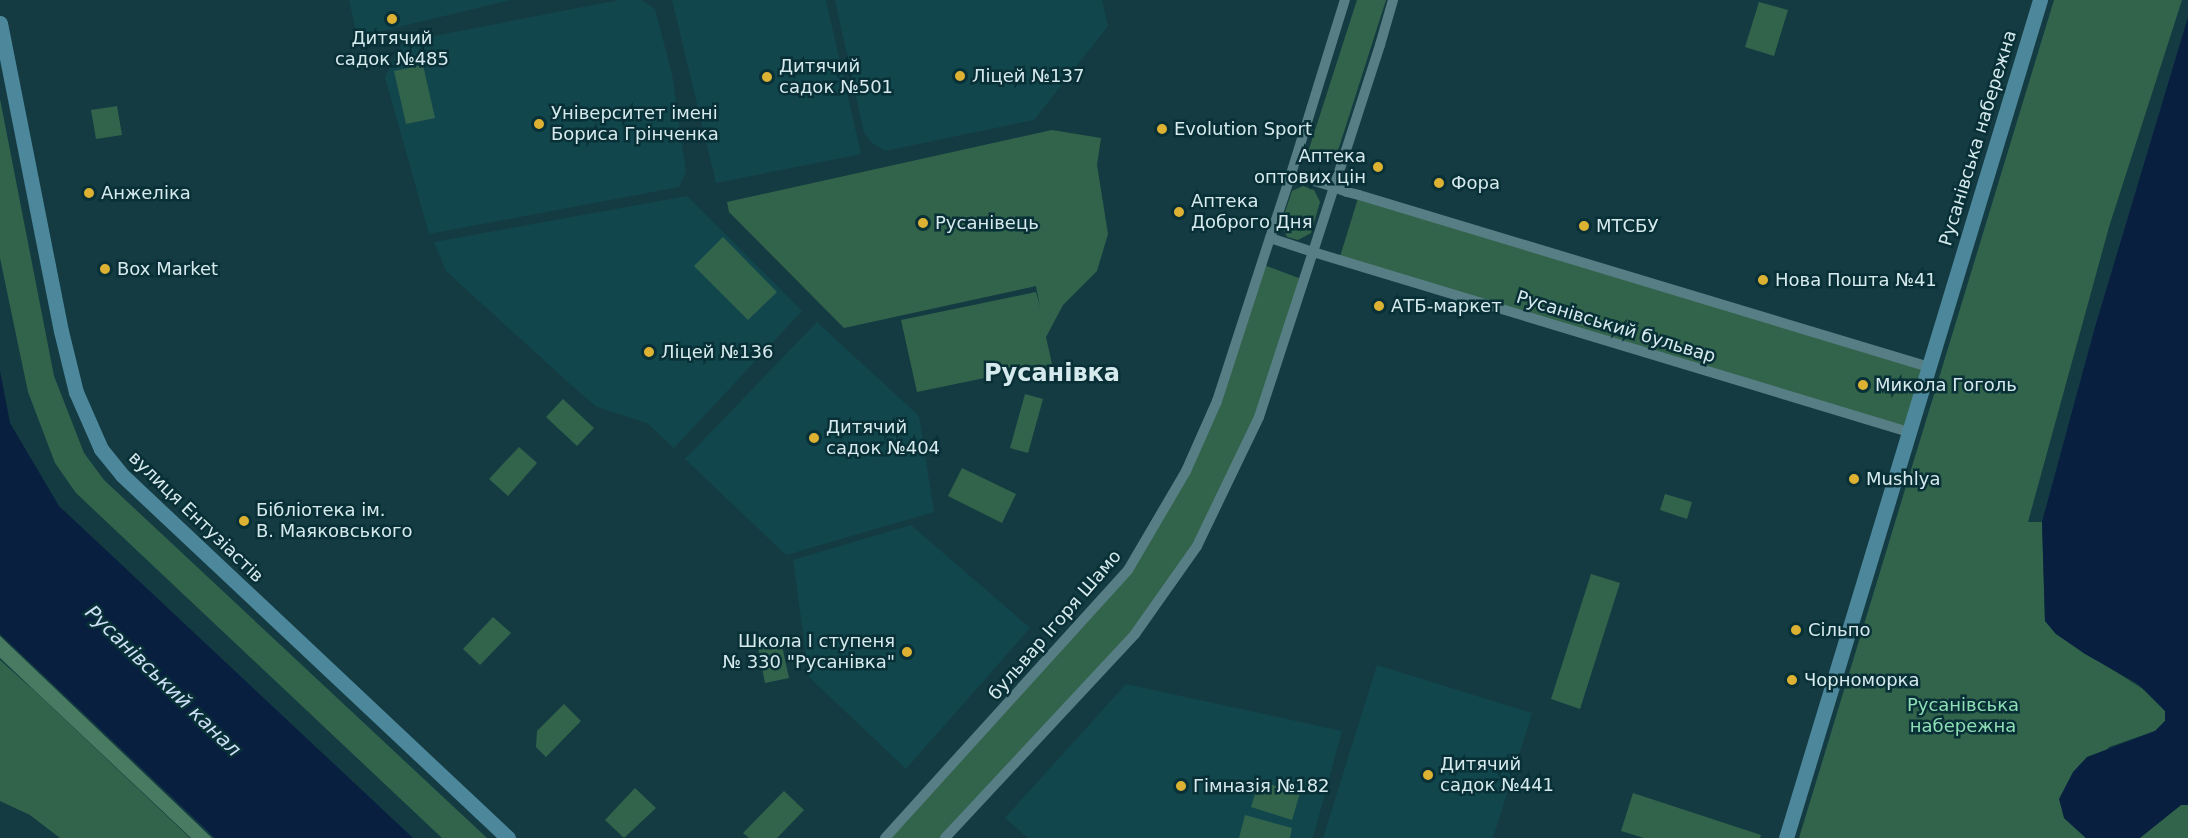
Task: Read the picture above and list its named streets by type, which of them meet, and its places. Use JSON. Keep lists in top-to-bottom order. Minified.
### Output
{"streets":{"street":["Русанівська набережна","Русанівський бульвар","вулиця Ентузіастів","бульвар Ігоря Шамо"]},"crossings":[["Русанівська набережна","Русанівський бульвар"],["Русанівський бульвар","бульвар Ігоря Шамо"]],"districts":["Русанівка"],"water":["Русанівський канал"],"parks":["Русанівська набережна"],"places":["Дитячий садок №485","Ліцей №137","Дитячий садок №501","Університет імені Бориса Грінченка","Evolution Sport","Аптека оптових цін","Фора","Анжеліка","Аптека Доброго Дня","Русанівець","МТСБУ","Box Market","Нова Пошта №41","АТБ-маркет","Ліцей №136","Микола Гоголь","Дитячий садок №404","Mushlya","Бібліотека ім. В. Маяковського","Сільпо","Школа І ступеня № 330 \"Русанівка\"","Чорноморка","Дитячий садок №441","Гімназія №182"]}
